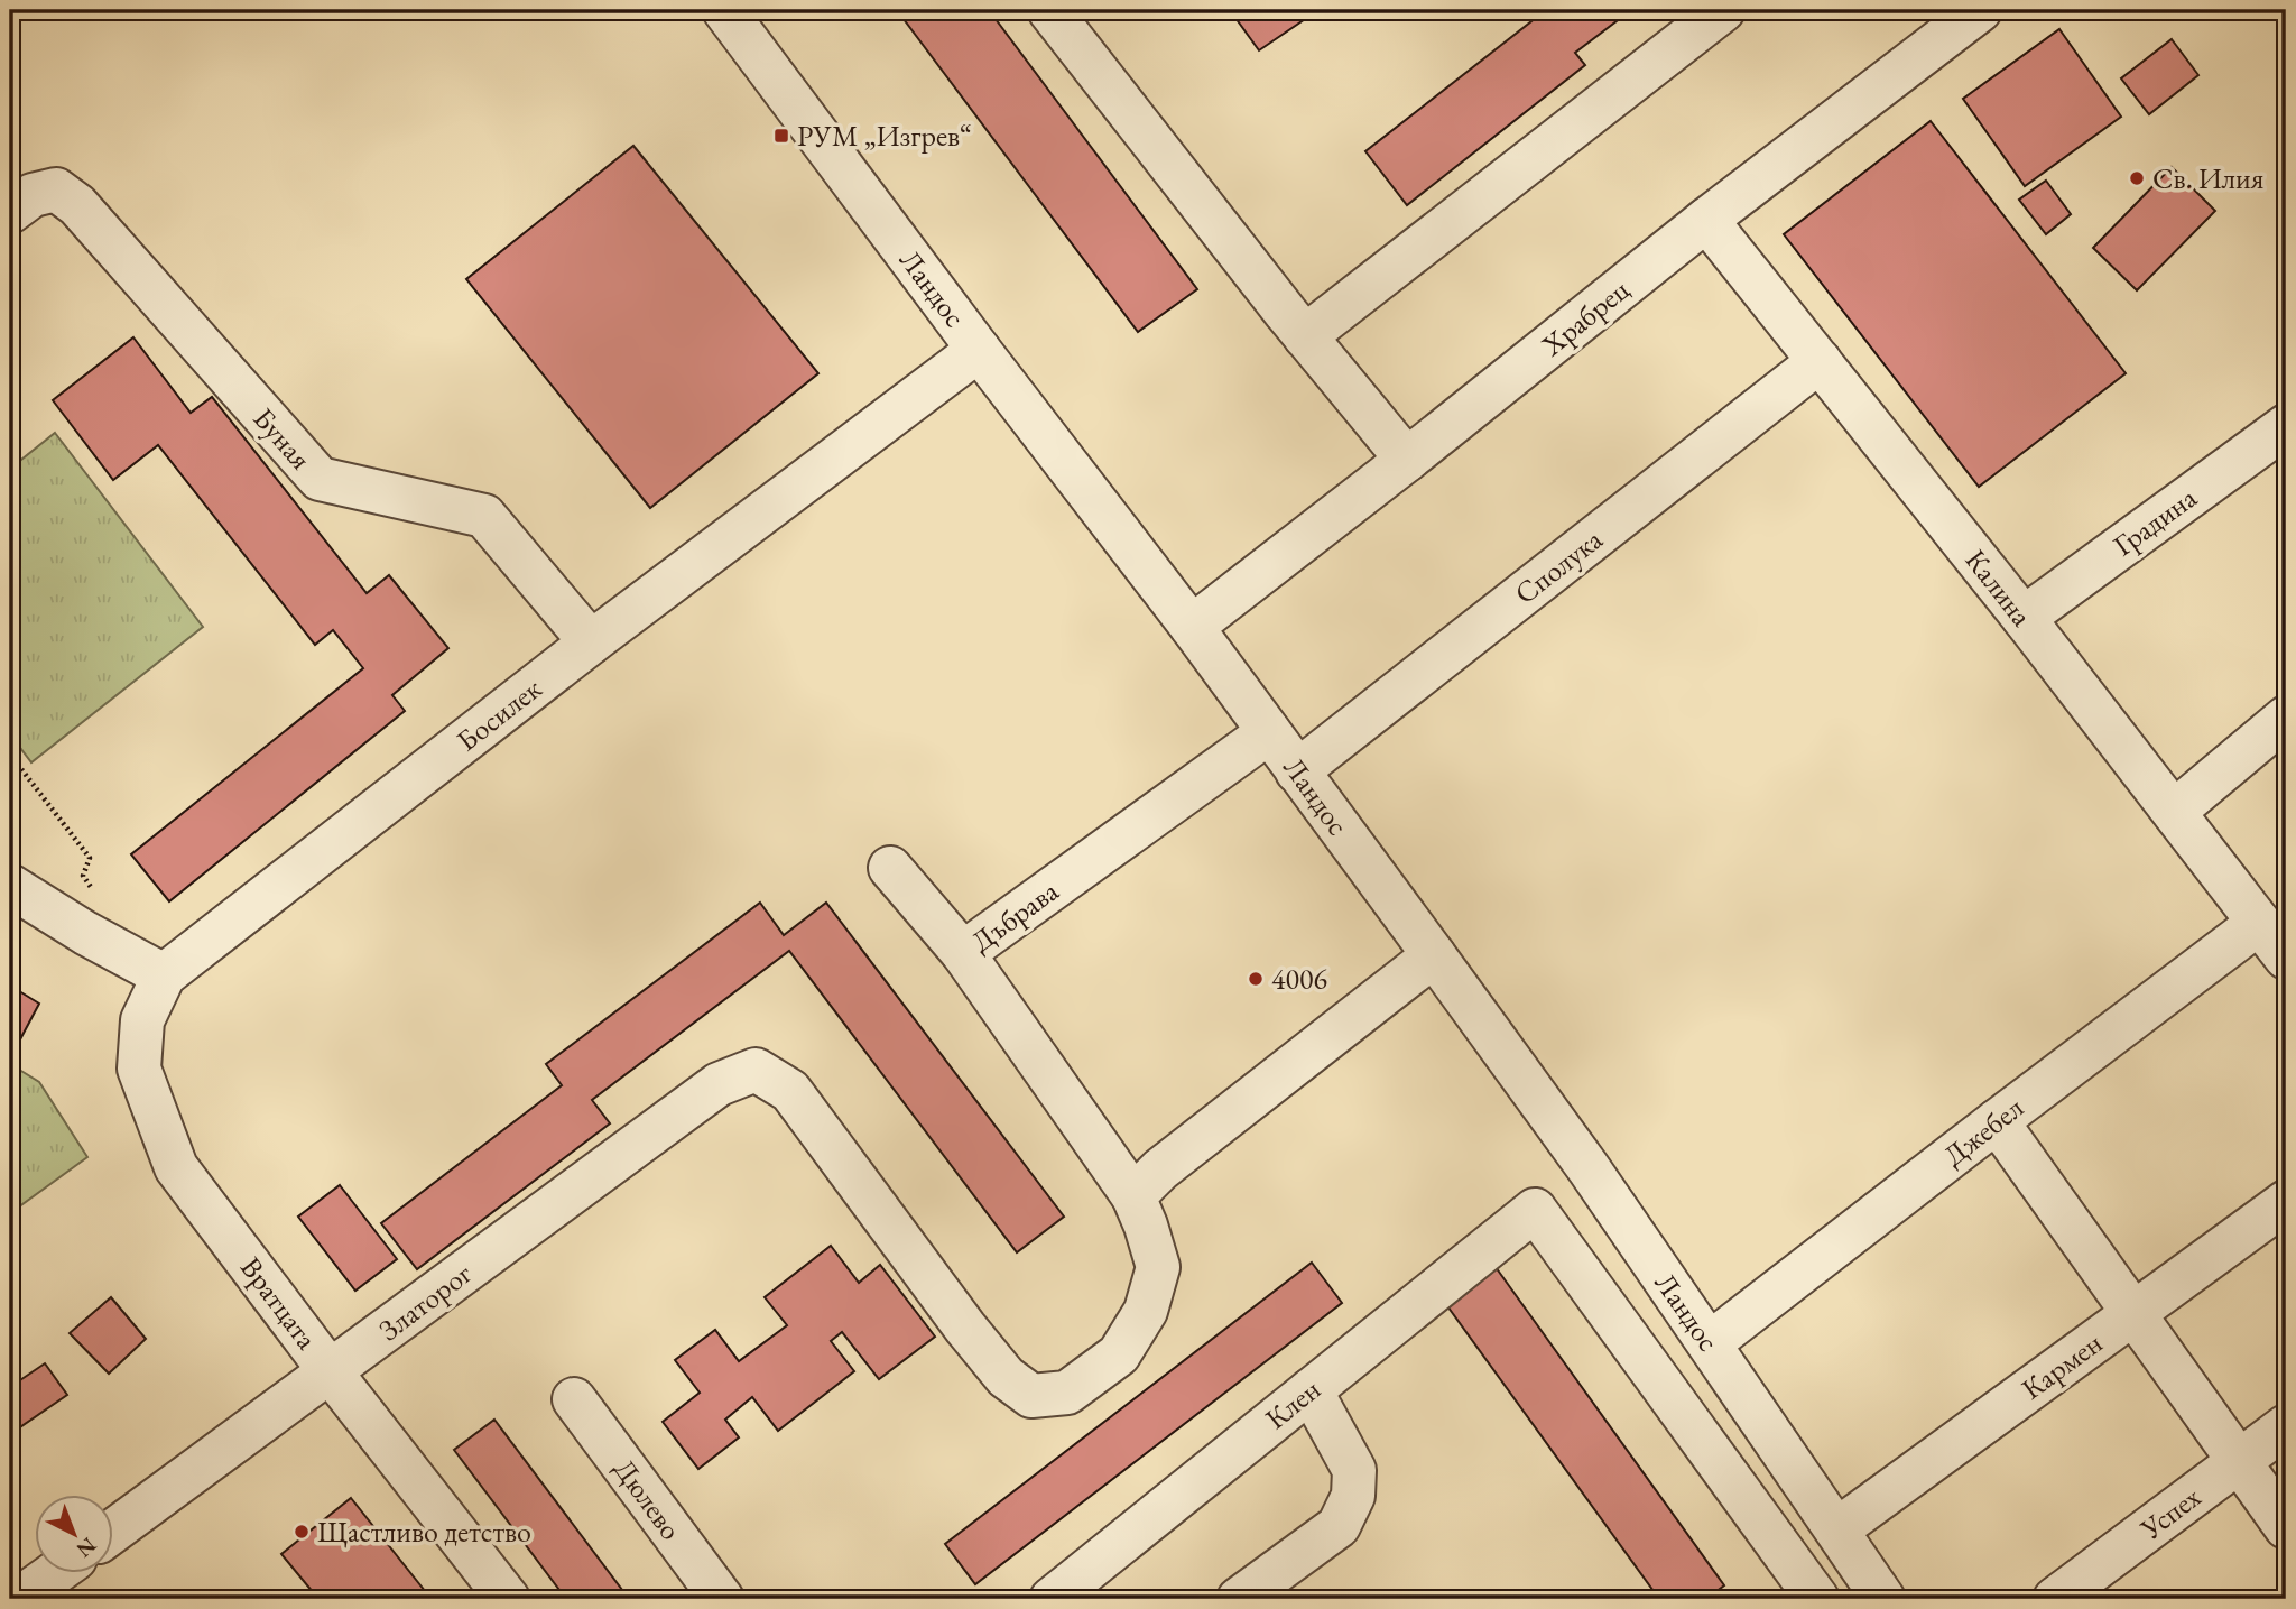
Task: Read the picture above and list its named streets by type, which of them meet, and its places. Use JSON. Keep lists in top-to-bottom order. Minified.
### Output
{"streets":{"street":["Ландос","Храбрец","Буная","Градина","Сполука","Калина","Босилек","Дъбрава","Джебел","Златорог","Вратцата","Кармен","Клен","Дюлево","Успех"]},"crossings":[["Ландос","Храбрец"],["Ландос","Сполука"],["Ландос","Босилек"],["Ландос","Дъбрава"],["Ландос","Джебел"],["Ландос","Кармен"],["Храбрец","Калина"],["Буная","Босилек"],["Градина","Калина"],["Сполука","Калина"],["Калина","Джебел"],["Босилек","Вратцата"],["Дъбрава","Златорог"],["Златорог","Вратцата"]],"places":{"transit":["РУМ „Изгрев“"],"other":["Св. Илия","4006","Щастливо детство"]},"north":"bottom right"}
